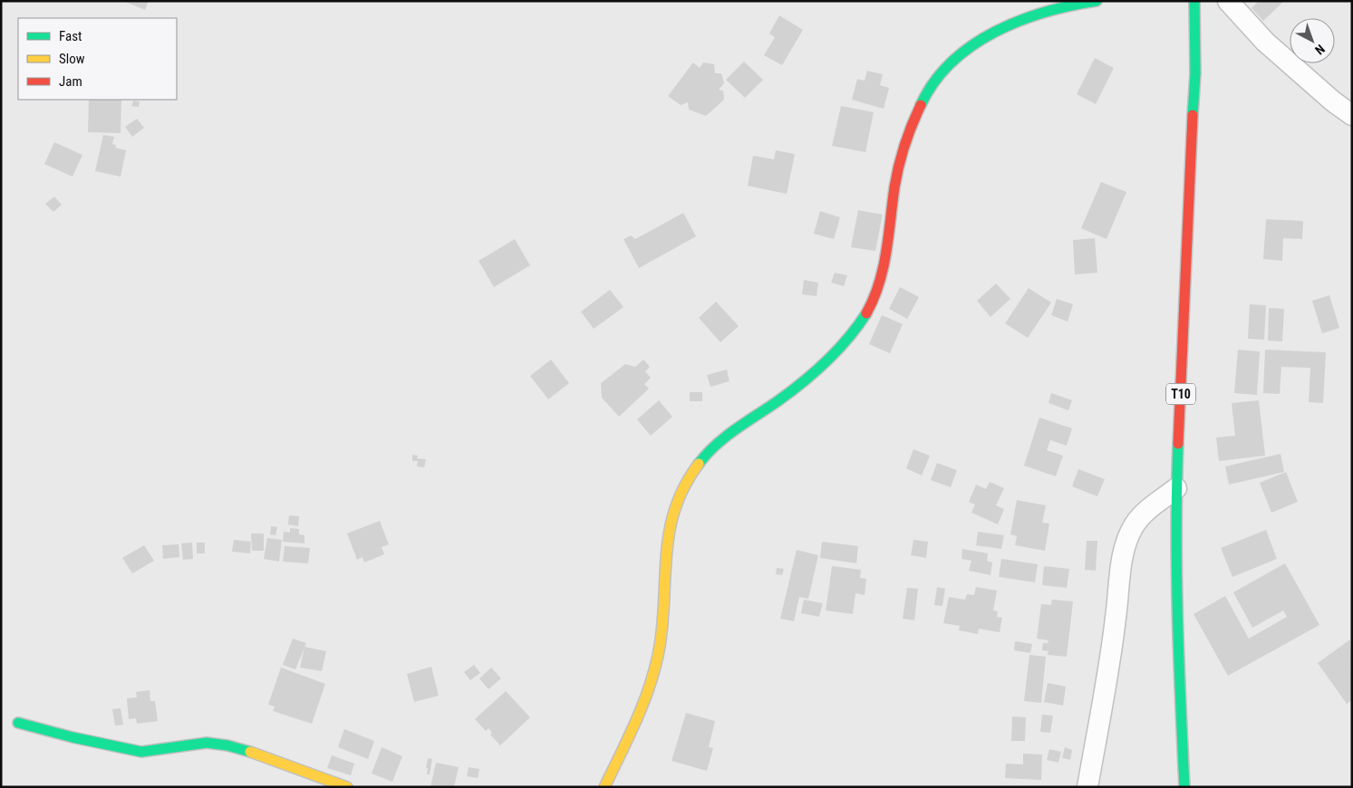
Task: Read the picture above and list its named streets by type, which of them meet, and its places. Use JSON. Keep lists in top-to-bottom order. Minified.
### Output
{"streets":{"main road":["T10"]},"legend":["Fast","Slow","Jam"],"north":"bottom right"}
